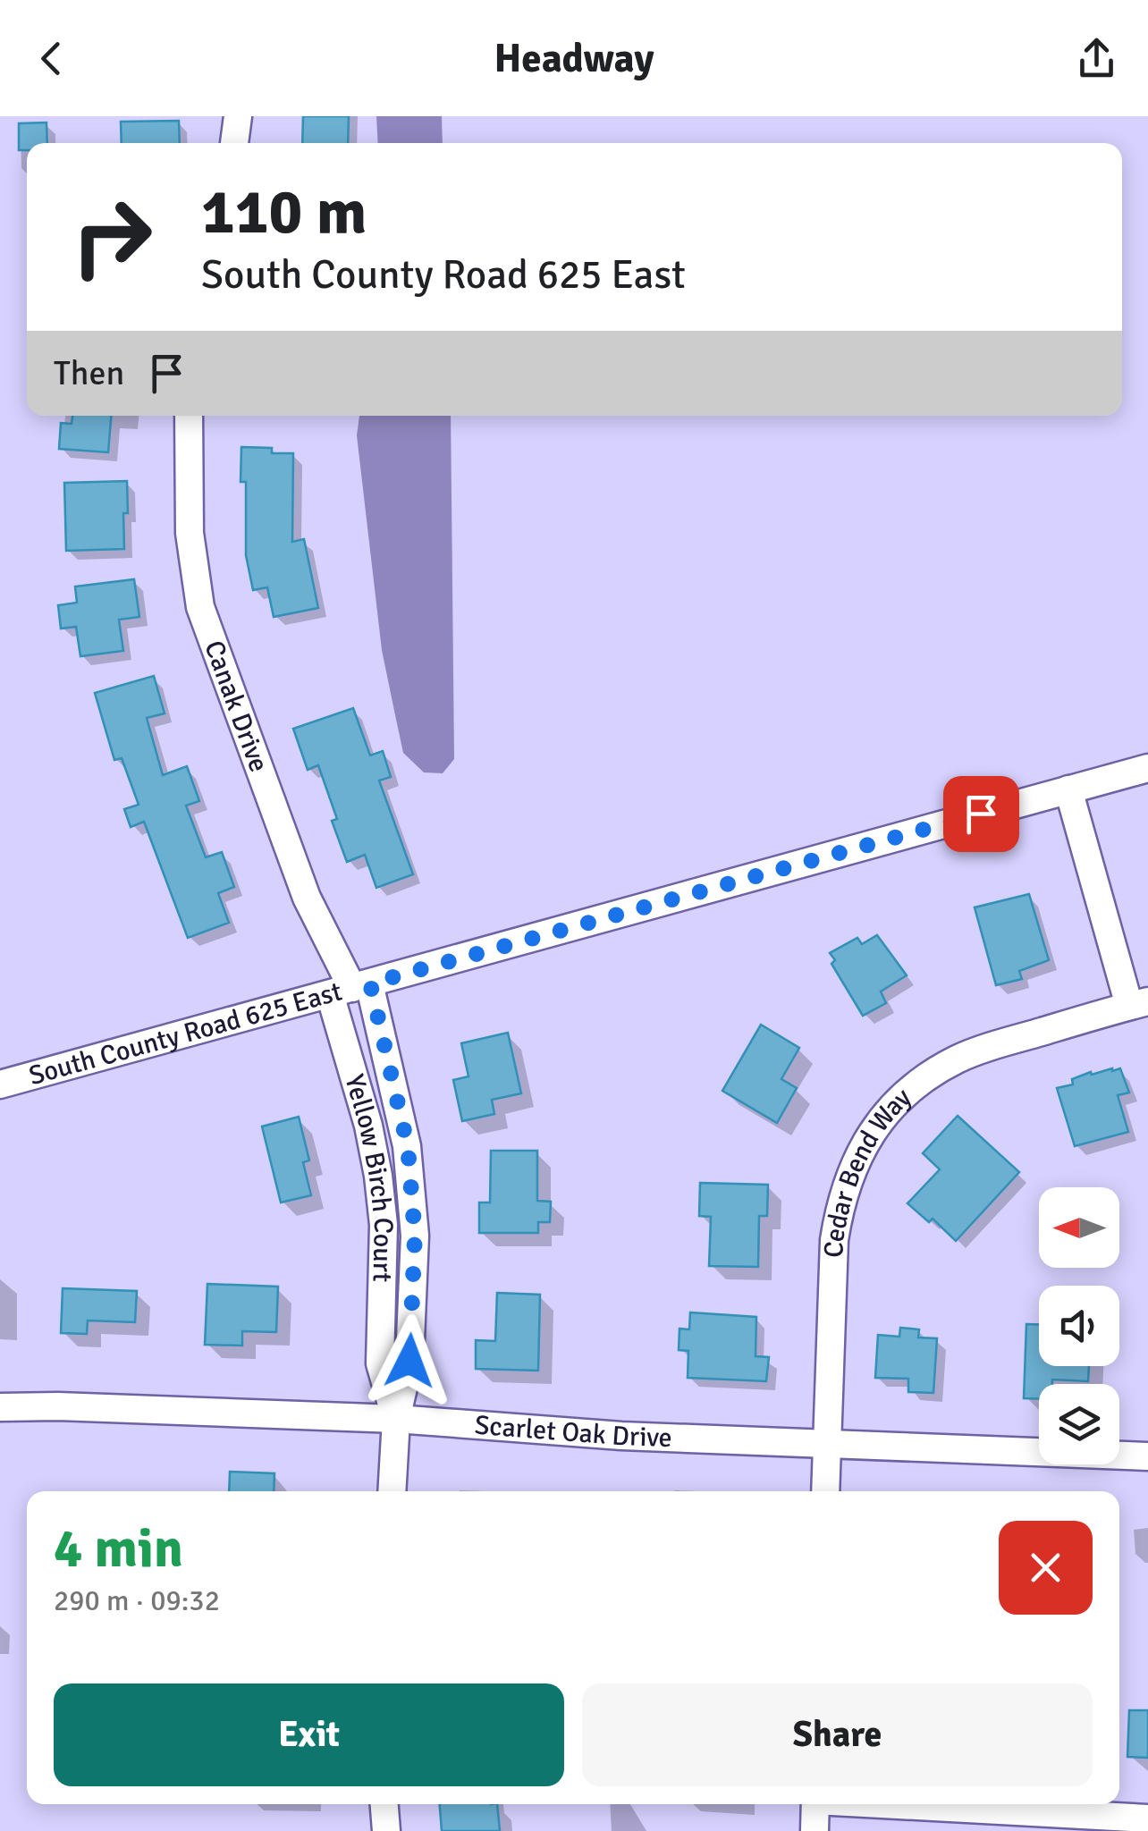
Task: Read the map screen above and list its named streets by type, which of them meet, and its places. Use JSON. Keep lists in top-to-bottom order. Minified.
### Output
{"streets":{"street":["Canak Drive","South County Road 625 East","Cedar Bend Way","Yellow Birch Court","Scarlet Oak Drive"]},"crossings":[["Canak Drive","South County Road 625 East"],["Canak Drive","Yellow Birch Court"],["South County Road 625 East","Cedar Bend Way"],["South County Road 625 East","Yellow Birch Court"],["Cedar Bend Way","Scarlet Oak Drive"],["Yellow Birch Court","Scarlet Oak Drive"]],"north":"left","page":{"header":"Headway","turn":["110 m","South County Road 625 East"],"then":"Then","heading":["4 min","290 m · 09:32"],"buttons":["Exit","Share"]}}
